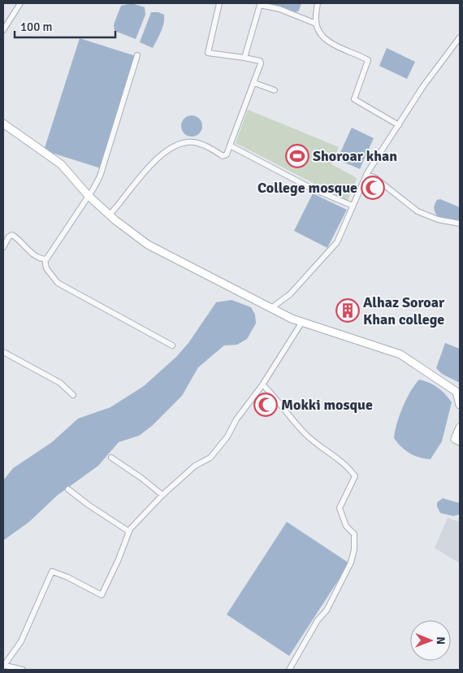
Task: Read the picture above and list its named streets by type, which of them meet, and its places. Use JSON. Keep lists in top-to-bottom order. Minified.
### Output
{"places":{"sports":["Shoroar khan"],"mosque":["College mosque","Mokki mosque"],"building":["Alhaz Soroar Khan college"]},"scale_bar":"100 m","north":"right"}
